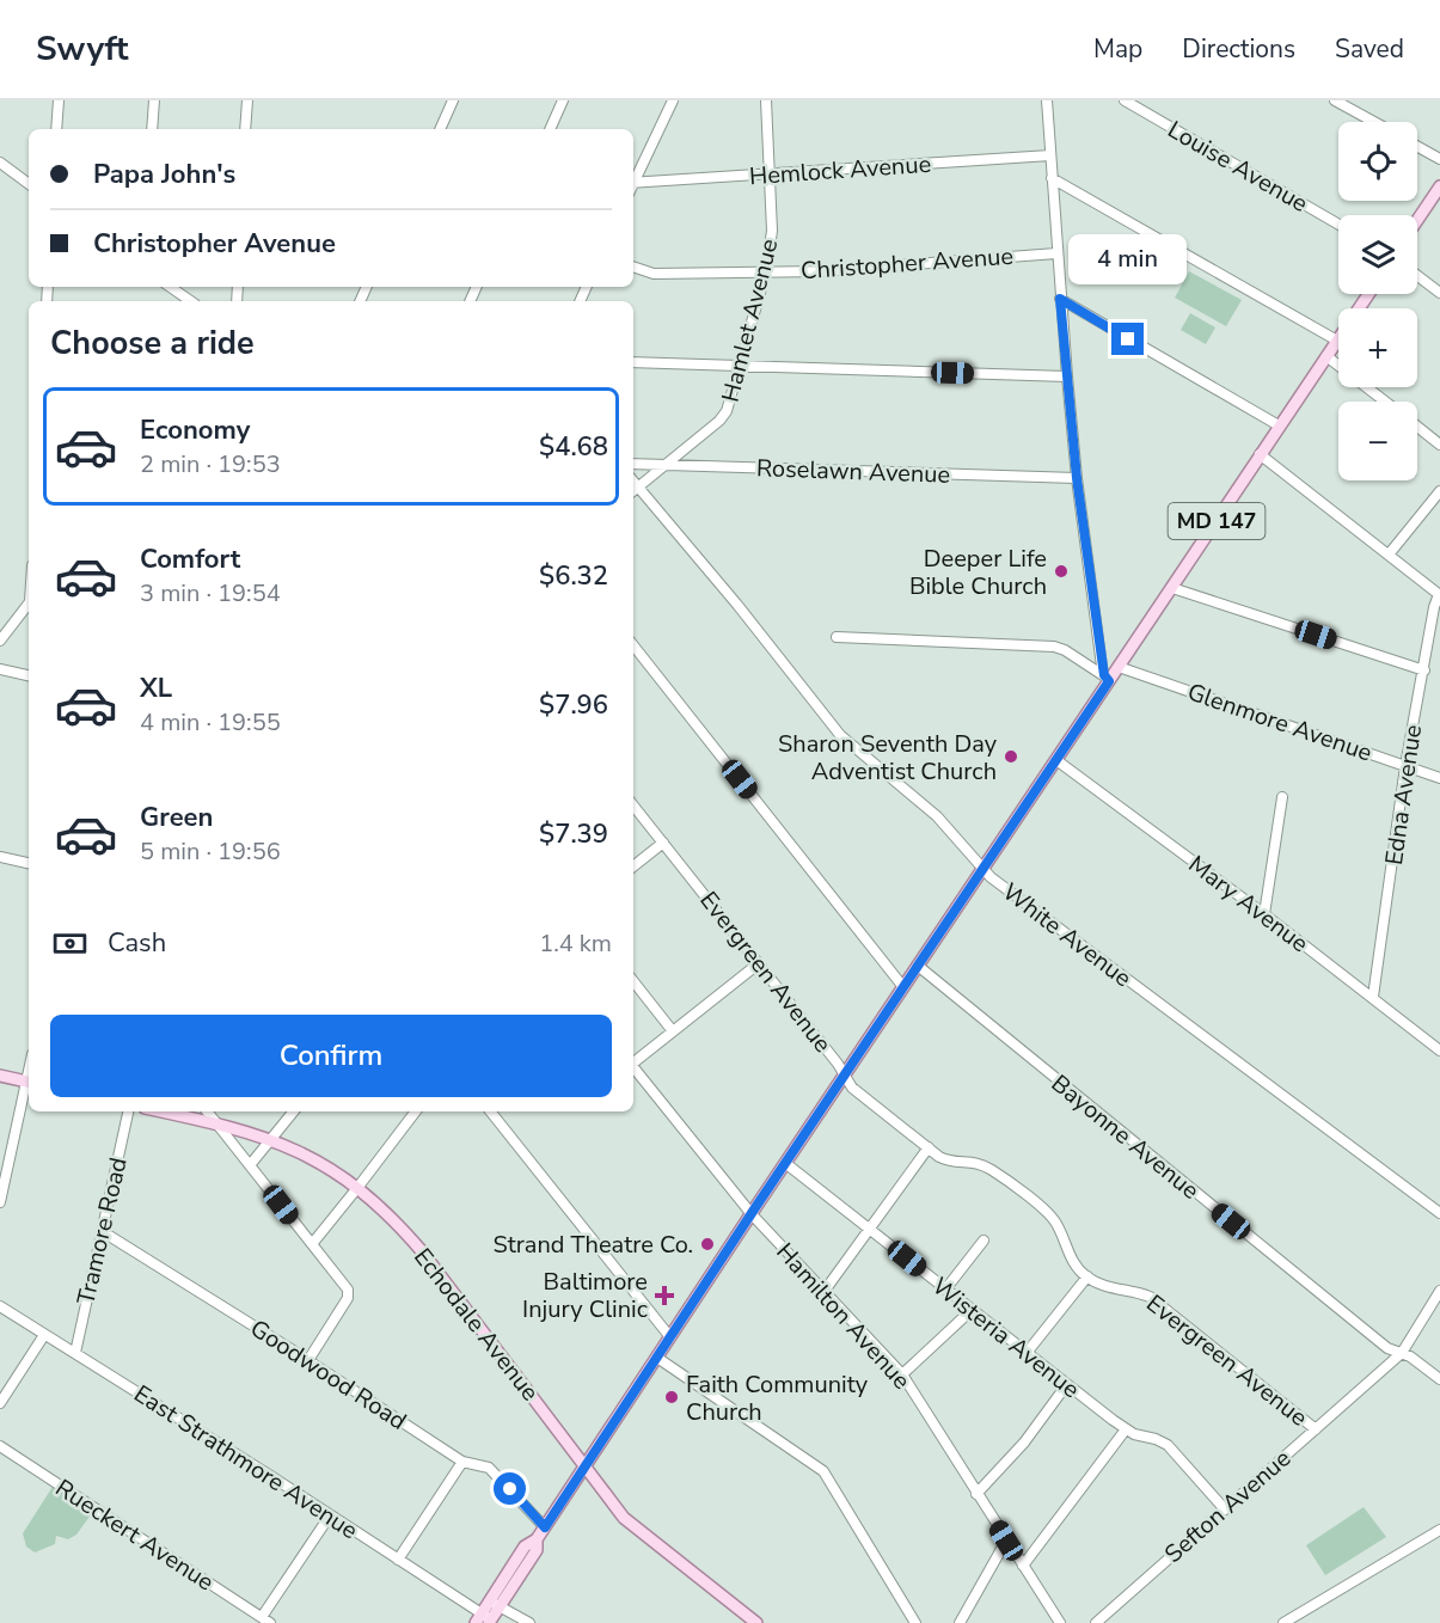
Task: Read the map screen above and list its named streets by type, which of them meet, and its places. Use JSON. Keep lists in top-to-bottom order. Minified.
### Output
{"streets":{"main road":["MD 147","Echodale Avenue"],"street":["Louise Avenue","Hemlock Avenue","Christopher Avenue","Hamlet Avenue","Roselawn Avenue","Glenmore Avenue","Edna Avenue","Mary Avenue","White Avenue","Evergreen Avenue","Bayonne Avenue","Tramore Road","Hamilton Avenue","Wisteria Avenue","Goodwood Road","East Strathmore Avenue","Sefton Avenue","Rueckert Avenue"]},"crossings":[["Hemlock Avenue","Hamlet Avenue"],["Christopher Avenue","Hamlet Avenue"],["Hamlet Avenue","Roselawn Avenue"],["Hamlet Avenue","White Avenue"],["MD 147","Glenmore Avenue"],["MD 147","Mary Avenue"],["MD 147","White Avenue"],["MD 147","Evergreen Avenue"],["MD 147","Bayonne Avenue"],["MD 147","Hamilton Avenue"],["MD 147","Echodale Avenue"],["MD 147","Wisteria Avenue"],["MD 147","Goodwood Road"],["MD 147","East Strathmore Avenue"],["Glenmore Avenue","Edna Avenue"],["Edna Avenue","Mary Avenue"],["Evergreen Avenue","Sefton Avenue"],["Bayonne Avenue","Sefton Avenue"],["Tramore Road","Goodwood Road"],["Tramore Road","East Strathmore Avenue"],["Wisteria Avenue","Sefton Avenue"]],"places":{"other":["Deeper Life Bible Church","Sharon Seventh Day Adventist Church","Strand Theatre Co.","Faith Community Church"],"health":["Baltimore Injury Clinic"]},"page":{"header":"Swyft","nav":["Map","Directions","Saved"],"map_buttons":["+","−"],"banner":["Papa John's","Christopher Avenue"],"bubble":"4 min","heading":"Choose a ride","list":[{"name":"Economy","note":"2 min · 19:53","value":"$4.68"},{"name":"Comfort","note":"3 min · 19:54","value":"$6.32"},{"name":"XL","note":"4 min · 19:55","value":"$7.96"},{"name":"Green","note":"5 min · 19:56","value":"$7.39"}],"pay":["Cash","1.4 km"],"buttons":"Confirm"}}
